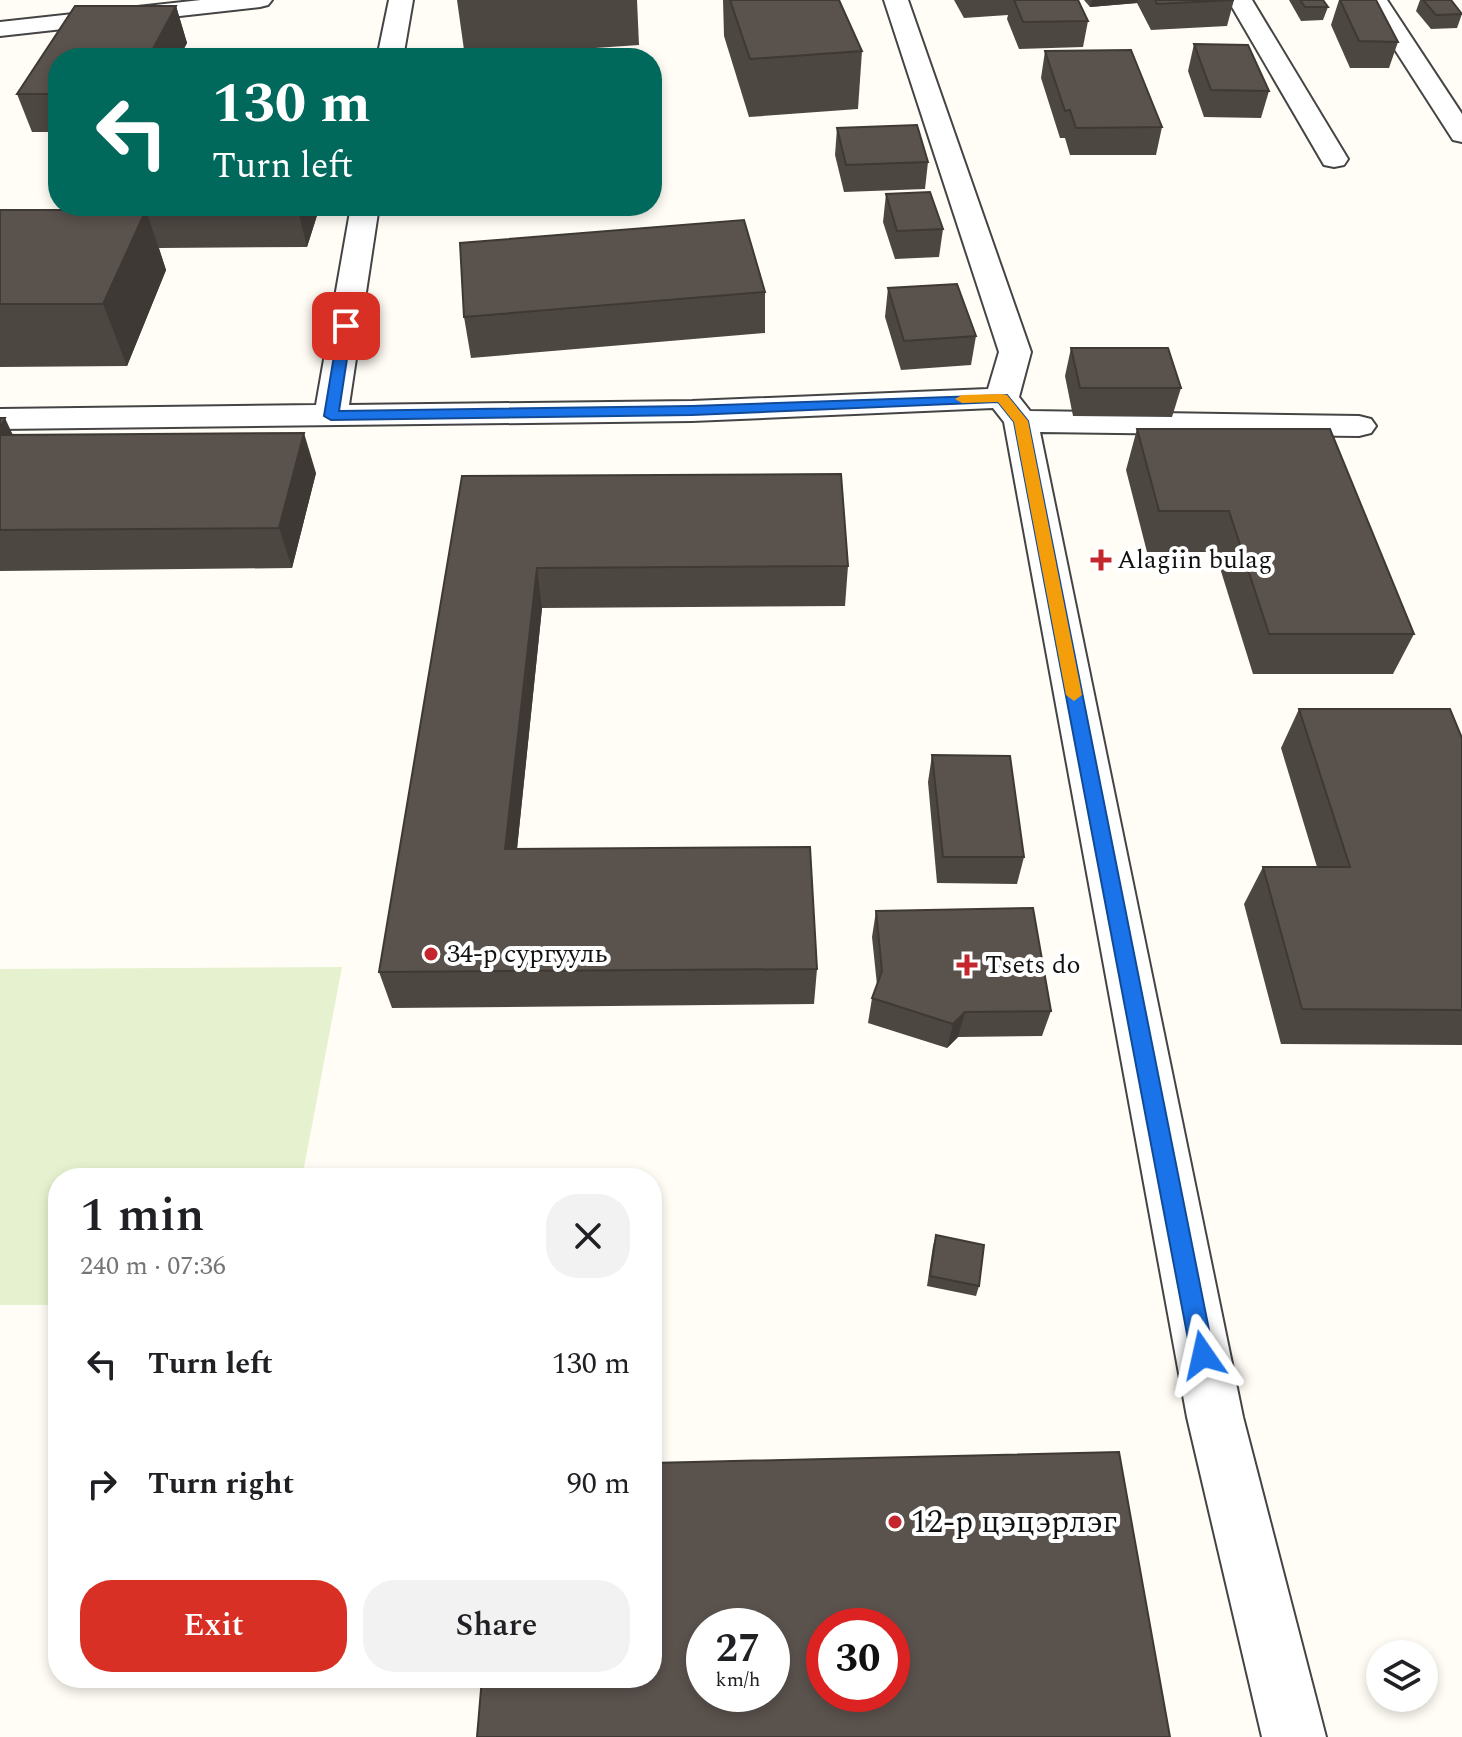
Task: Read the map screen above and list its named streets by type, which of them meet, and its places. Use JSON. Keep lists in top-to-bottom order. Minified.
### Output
{"places":{"health":["Alagiin bulag","Tsets do"],"other":["34-р сургууль","12-р цэцэрлэг"]},"page":{"turn":["130 m","Turn left"],"heading":["1 min","240 m · 07:36"],"list":[{"name":"Turn left","value":"130 m"},{"name":"Turn right","value":"90 m"}],"buttons":["Exit","Share"],"speed":"27 km/h","limit":"30"}}
